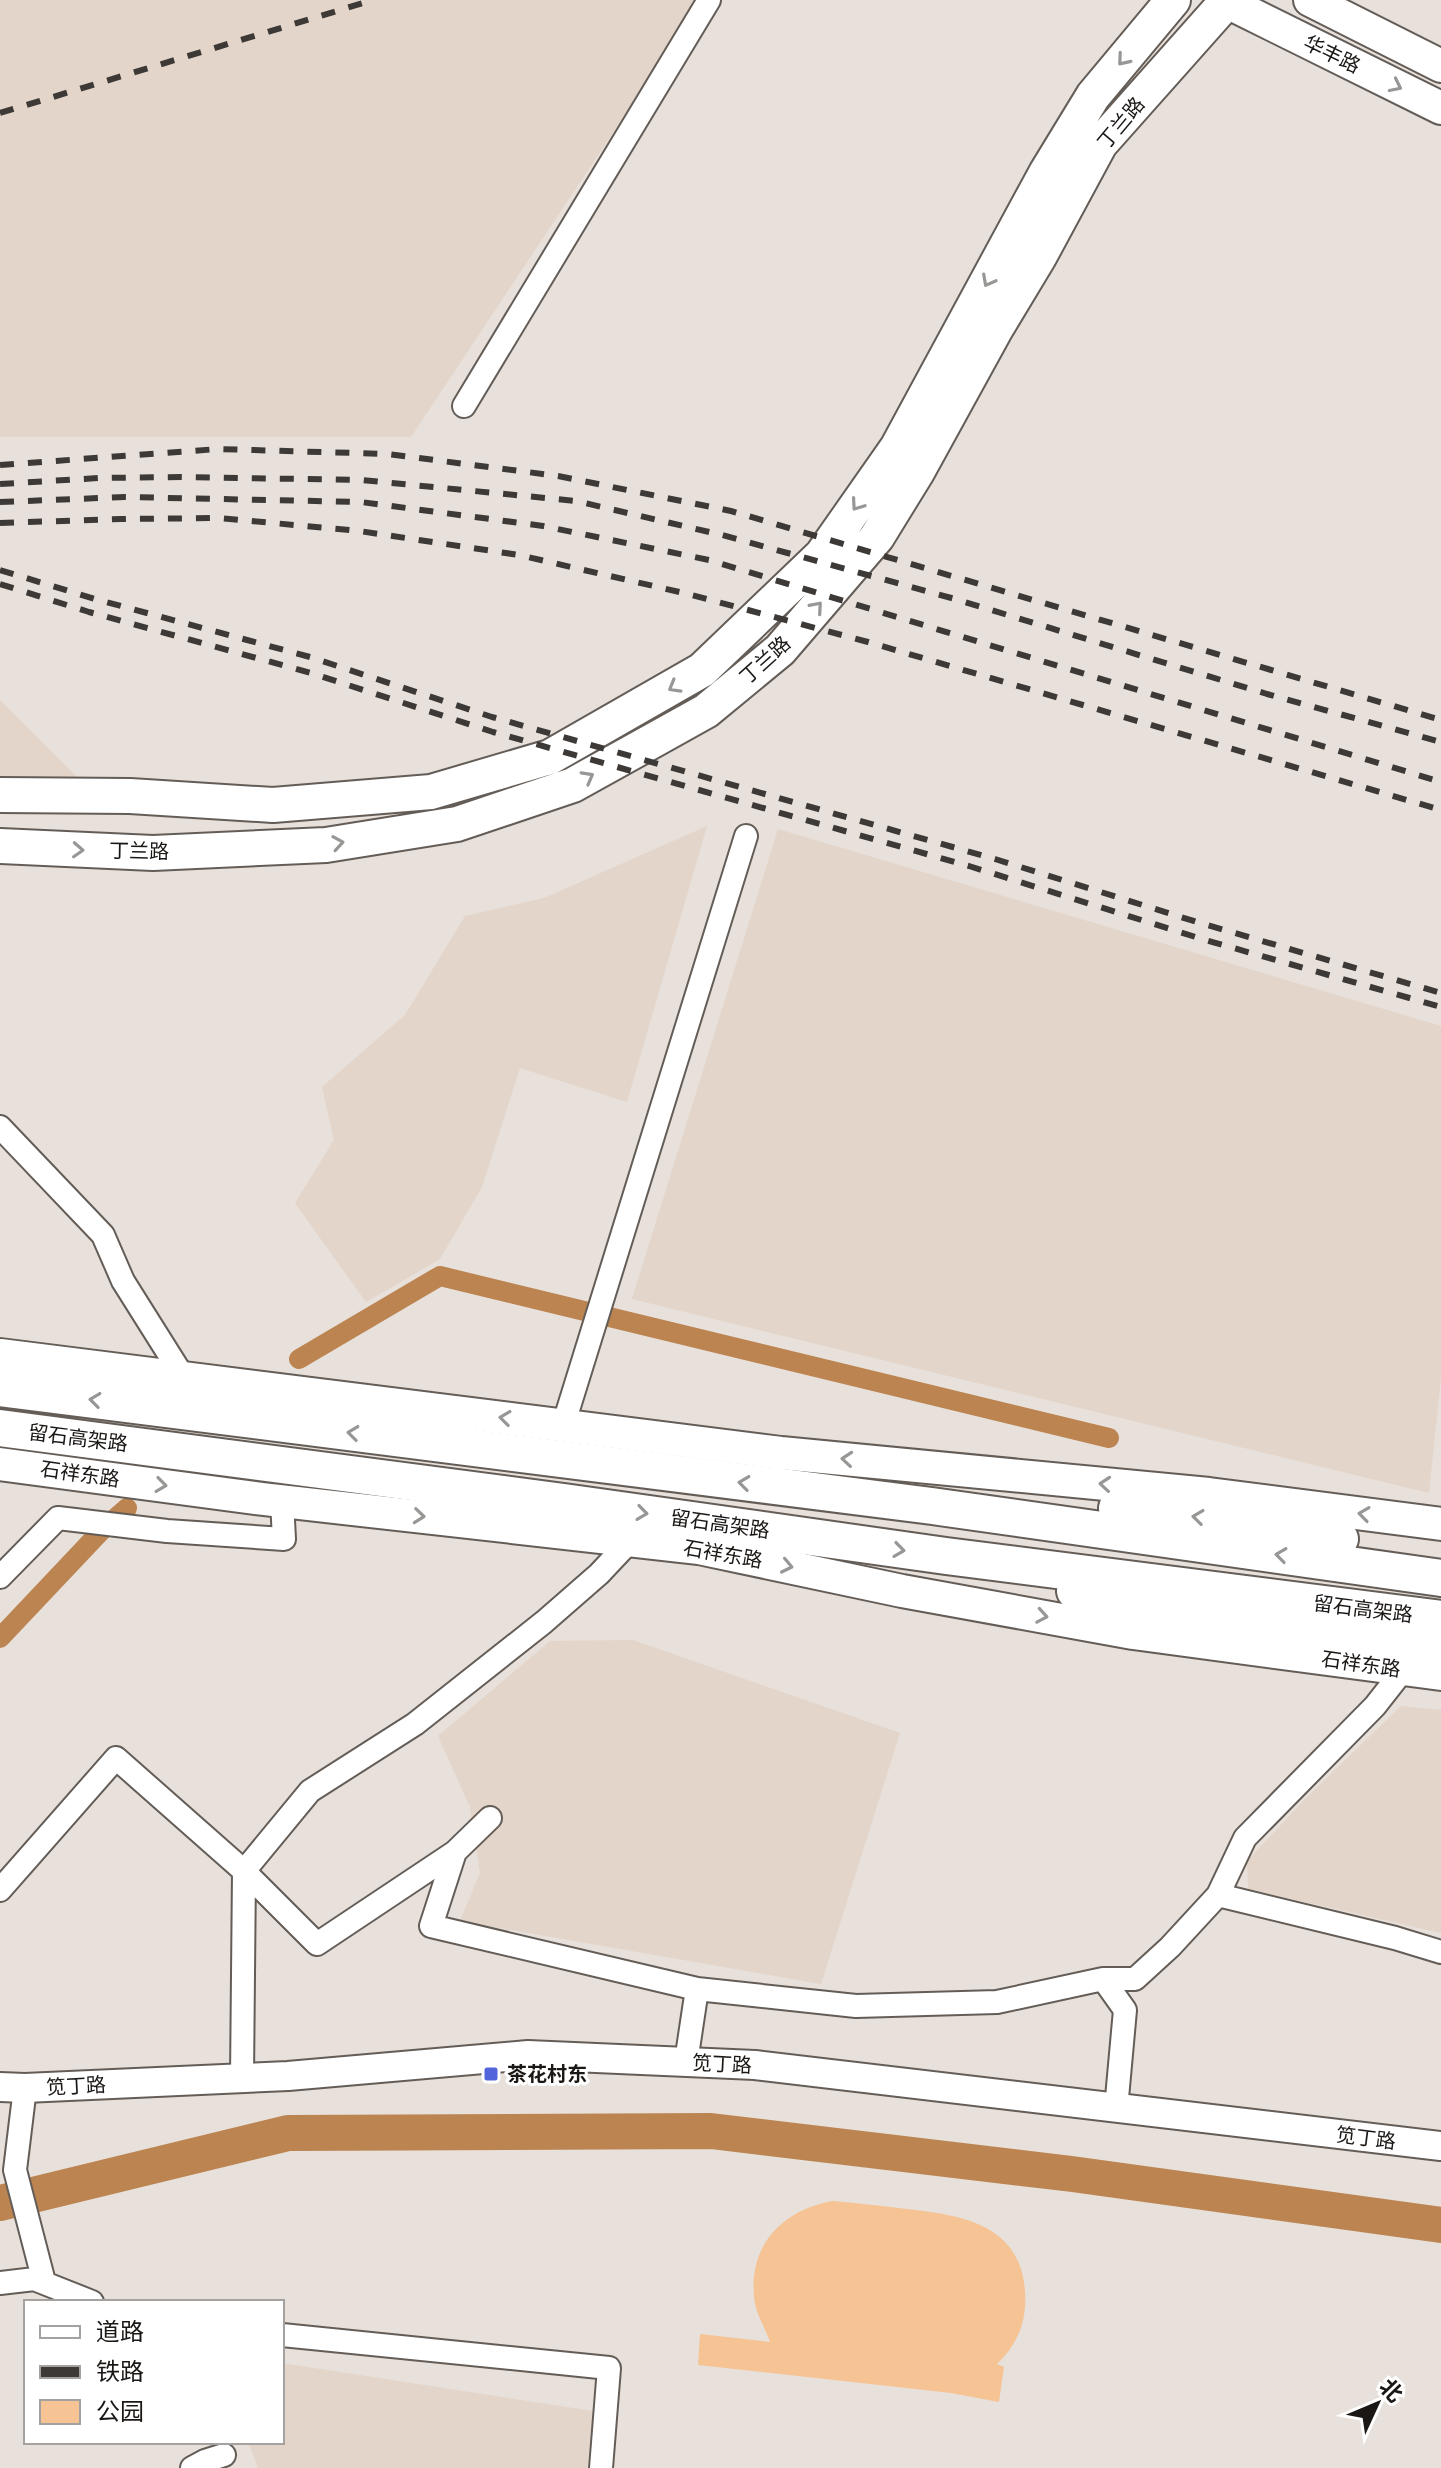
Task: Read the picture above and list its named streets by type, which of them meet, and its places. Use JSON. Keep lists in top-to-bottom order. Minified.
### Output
{"streets":{"highway":["留石高架路"],"main road":["华丰路","丁兰路","石祥东路"],"street":["笕丁路"]},"crossings":[["华丰路","丁兰路"]],"places":{"transit":["茶花村东"]},"legend":["道路","铁路","公园"],"north":"top right"}
